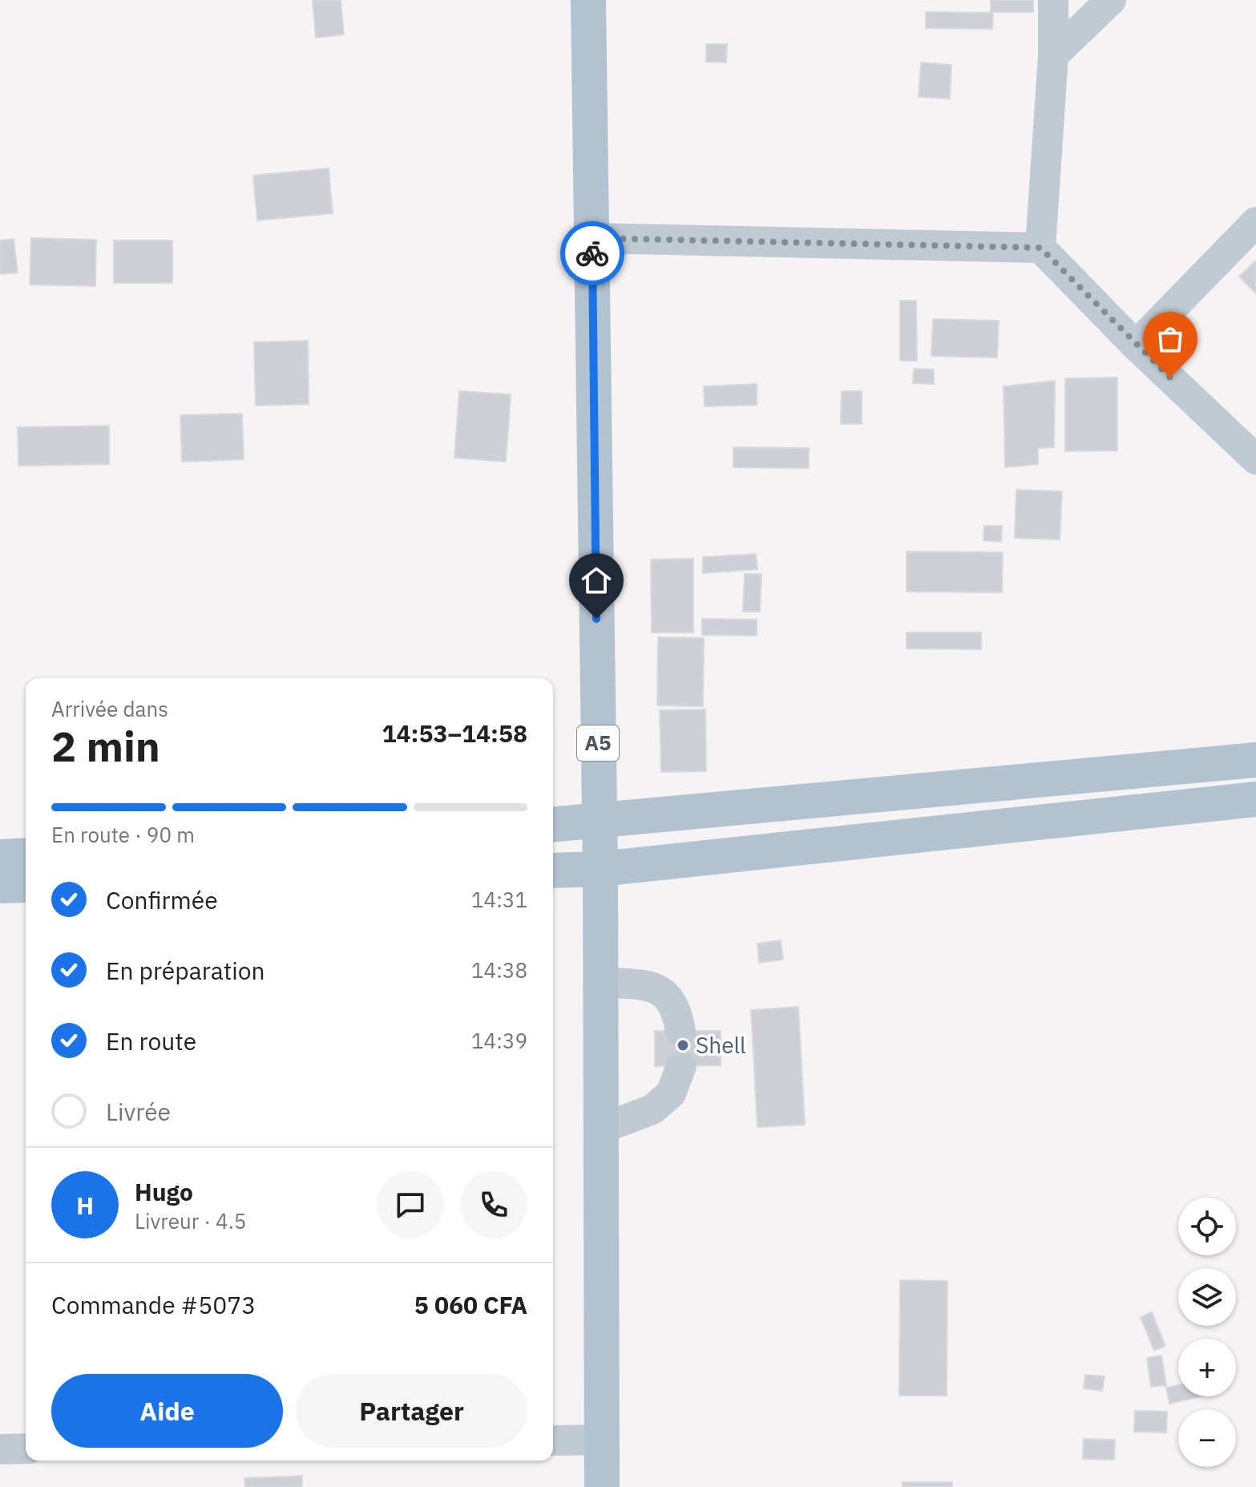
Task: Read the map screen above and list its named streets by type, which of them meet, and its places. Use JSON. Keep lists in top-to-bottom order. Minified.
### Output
{"streets":{"main road":["A5"]},"places":["Shell"],"page":{"heading":["2 min","Arrivée dans","14:53–14:58"],"panel":["Hugo","Livreur · 4.5","Commande #5073","5 060 CFA"],"bar":"En route · 90 m","list":[["Confirmée","14:31"],["En préparation","14:38"],["En route","14:39"],"Livrée"],"round":"H","map_buttons":["+","−"],"buttons":["Aide","Partager"]}}
